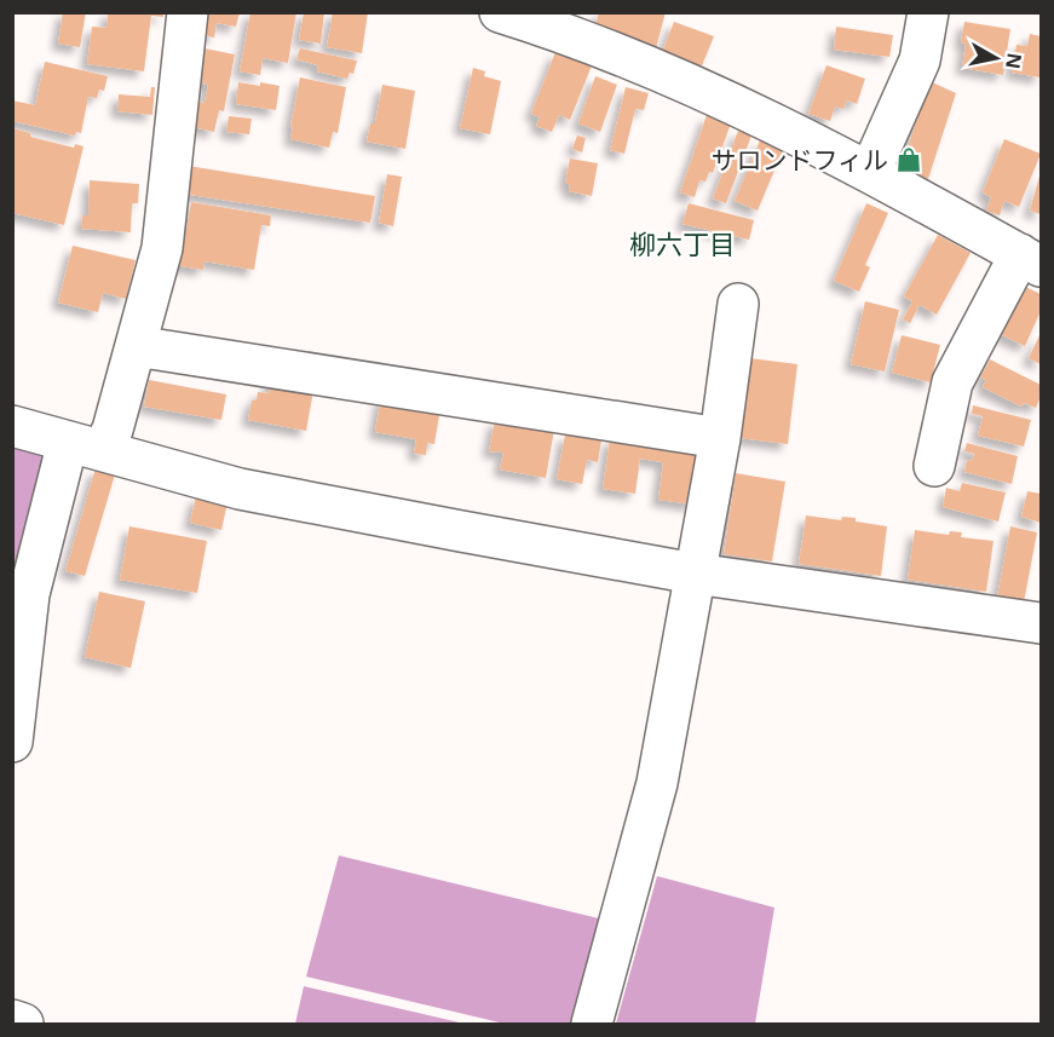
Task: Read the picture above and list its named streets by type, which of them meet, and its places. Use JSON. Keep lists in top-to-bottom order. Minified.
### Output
{"districts":["柳六丁目"],"places":{"shop":["サロンドフィル"]},"north":"right"}
